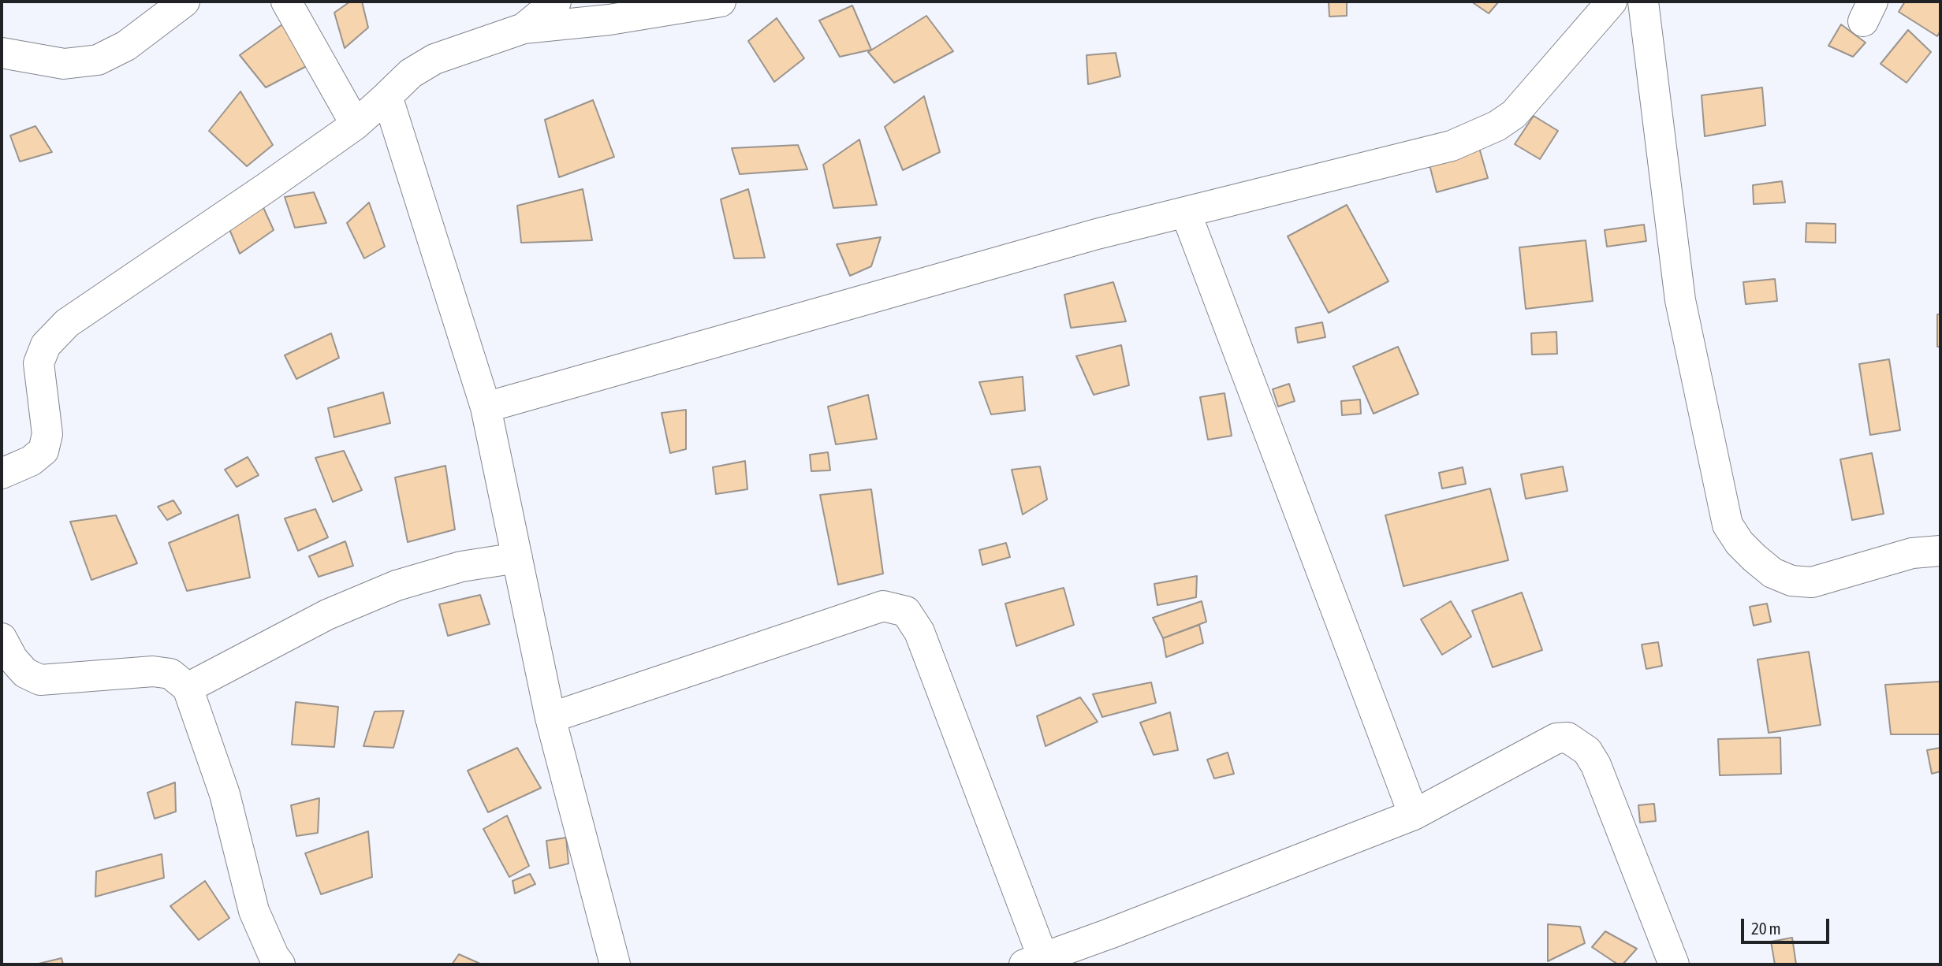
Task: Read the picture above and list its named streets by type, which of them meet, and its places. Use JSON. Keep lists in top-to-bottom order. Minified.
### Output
{"scale_bar":"20 m"}
